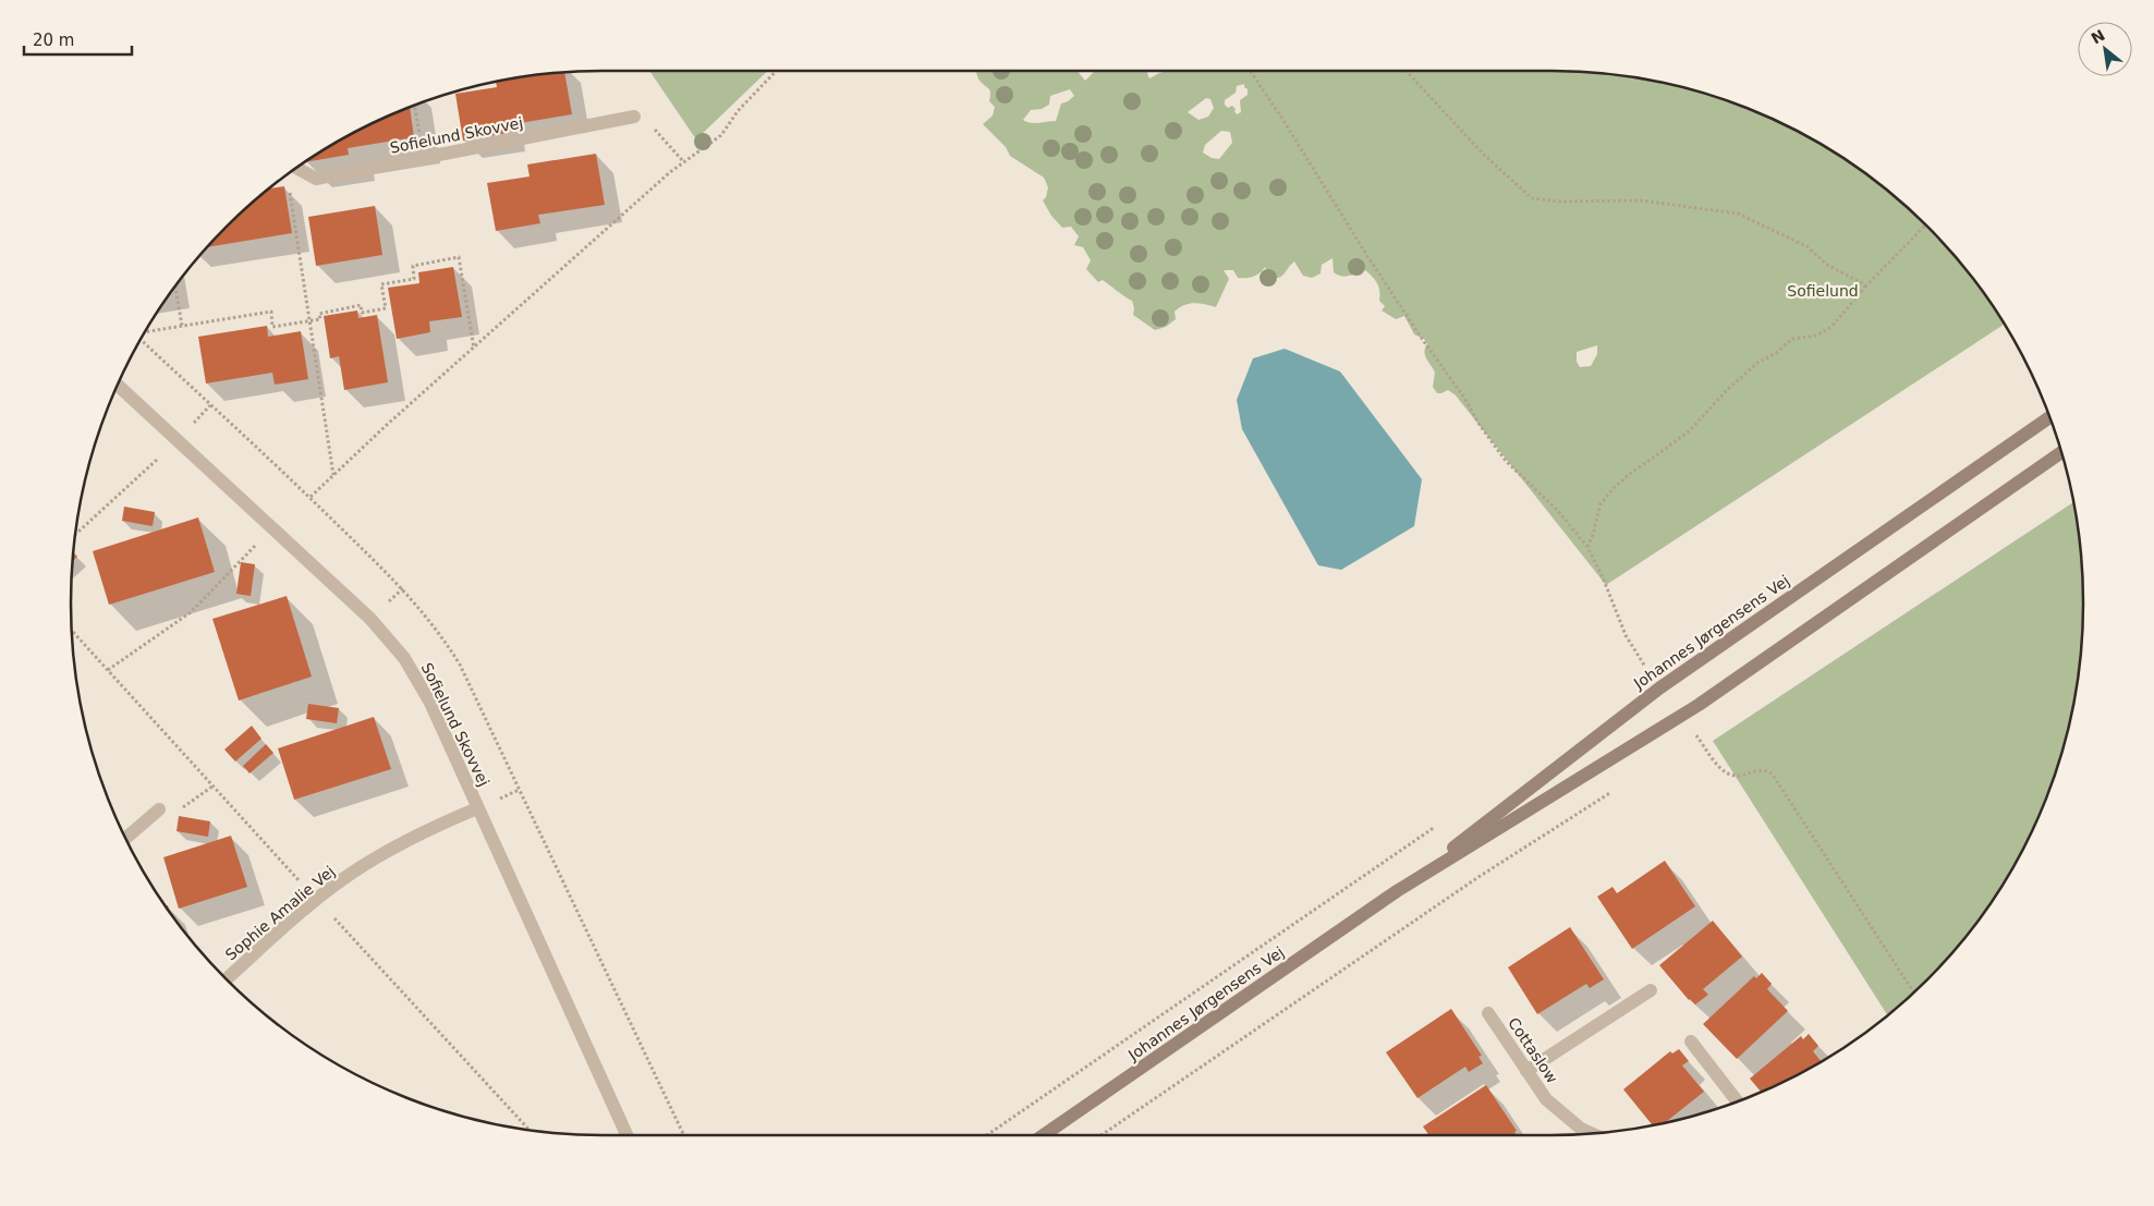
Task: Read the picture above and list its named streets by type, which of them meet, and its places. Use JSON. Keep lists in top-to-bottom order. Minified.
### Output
{"streets":{"street":["Sofielund Skovvej","Johannes Jørgensens Vej","Sophie Amalie Vej","Cottaslow"]},"crossings":[["Sofielund Skovvej","Sophie Amalie Vej"]],"parks":["Sofielund"],"scale_bar":"20 m","north":"top left"}
